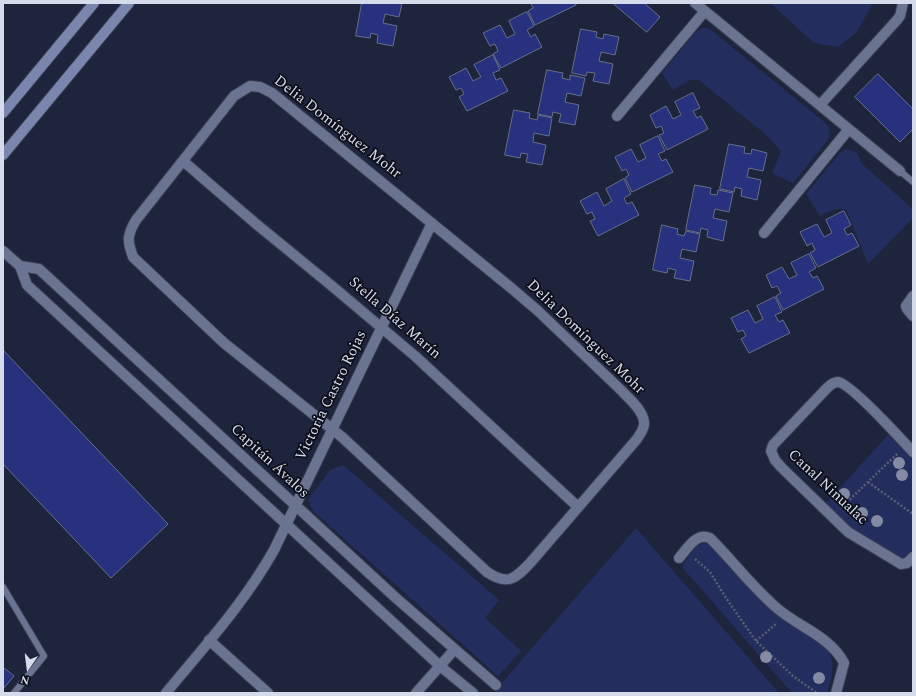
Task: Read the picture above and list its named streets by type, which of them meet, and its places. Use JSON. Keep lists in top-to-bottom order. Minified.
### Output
{"streets":{"street":["Delia Domínguez Mohr","Stella Díaz Marín","Victoria Castro Rojas","Capitán Ávalos","Canal Ninualac"]},"crossings":[["Delia Domínguez Mohr","Stella Díaz Marín"],["Delia Domínguez Mohr","Victoria Castro Rojas"],["Stella Díaz Marín","Victoria Castro Rojas"],["Victoria Castro Rojas","Capitán Ávalos"]],"north":"bottom"}
